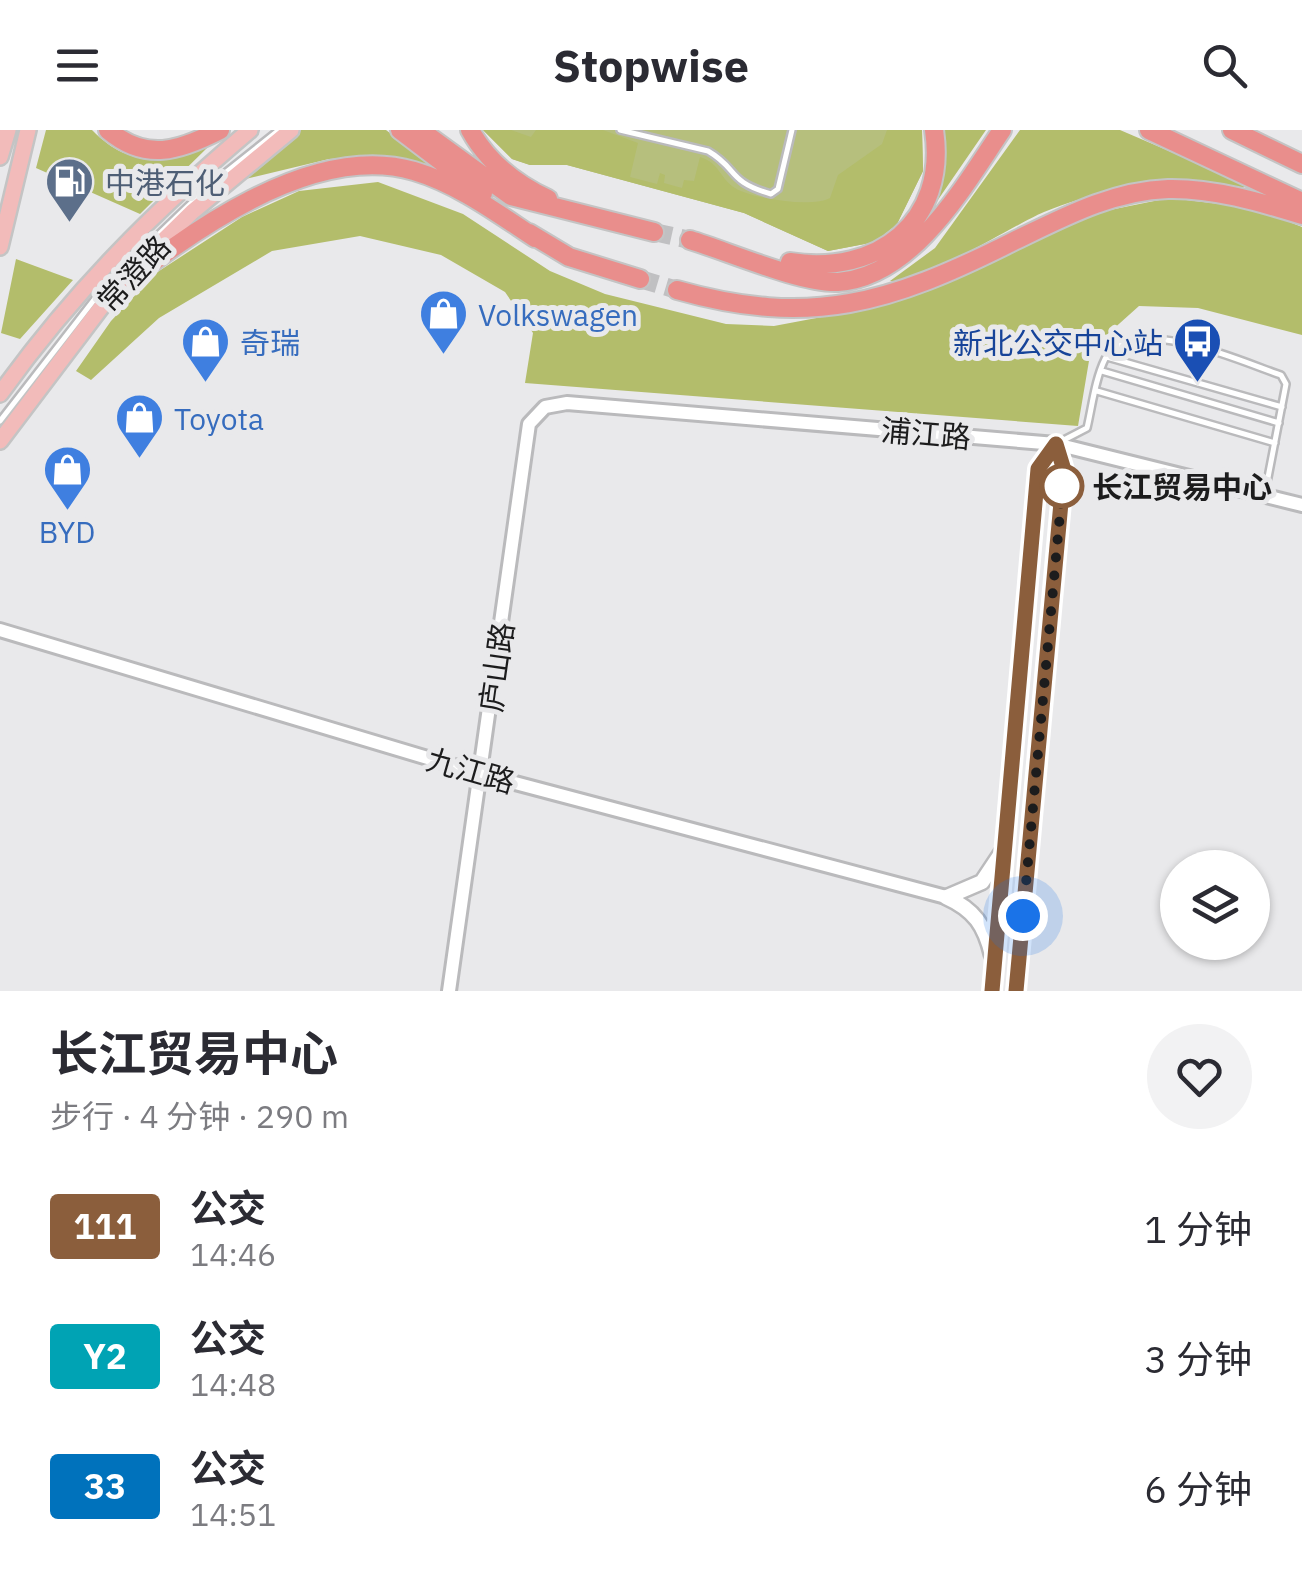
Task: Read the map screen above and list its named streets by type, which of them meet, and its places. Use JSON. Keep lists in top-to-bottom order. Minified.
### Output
{"streets":{"main road":["常澄路"],"street":["浦江路","庐山路","九江路"]},"crossings":[["浦江路","庐山路"],["庐山路","九江路"]],"places":{"fuel station":["中港石化"],"shop":["Volkswagen","奇瑞","Toyota","BYD"],"bus stop":["新北公交中心站"],"other":["长江贸易中心"]},"lines":["bus line 111"],"page":{"header":"Stopwise","heading":["长江贸易中心","步行 · 4 分钟 · 290 m"],"list":[{"mark":"111","name":"公交","note":"14:46","value":"1 分钟"},{"mark":"Y2","name":"公交","note":"14:48","value":"3 分钟"},{"mark":"33","name":"公交","note":"14:51","value":"6 分钟"}]}}
